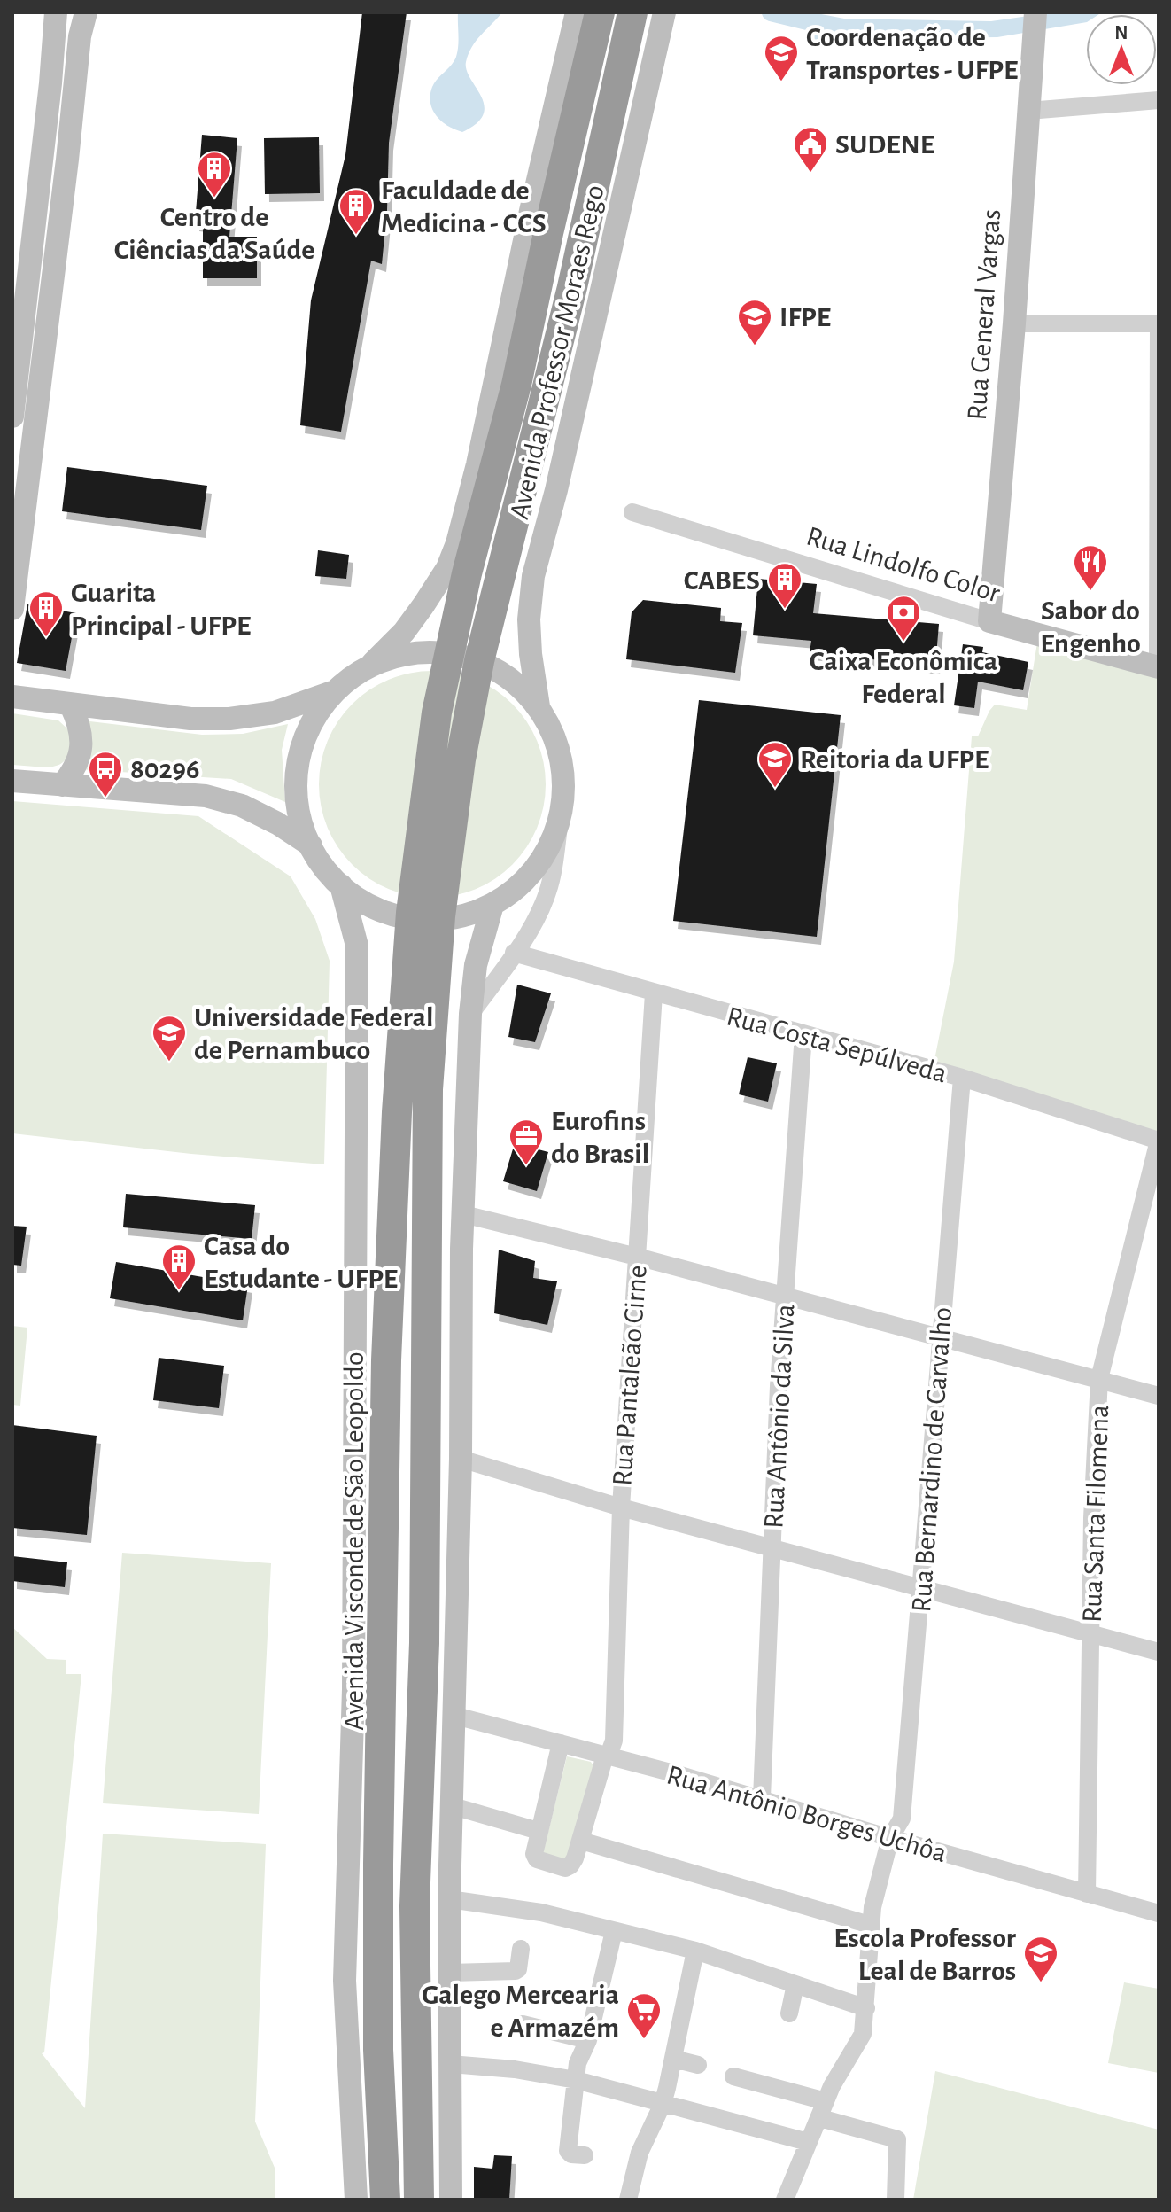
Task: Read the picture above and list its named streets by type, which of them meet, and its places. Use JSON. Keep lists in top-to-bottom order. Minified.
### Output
{"streets":{"highway":["Avenida Visconde de São Leopoldo"],"main road":["Rua General Vargas","Avenida Professor Moraes Rego","Rua Lindolfo Color"],"street":["Rua Costa Sepúlveda","Rua Pantaleão Cirne","Rua Antônio da Silva","Rua Bernardino de Carvalho","Rua Santa Filomena","Rua Antônio Borges Uchôa"]},"crossings":[["Rua General Vargas","Rua Lindolfo Color"],["Rua Costa Sepúlveda","Rua Pantaleão Cirne"],["Rua Costa Sepúlveda","Rua Antônio da Silva"],["Rua Costa Sepúlveda","Rua Bernardino de Carvalho"],["Rua Costa Sepúlveda","Rua Santa Filomena"],["Rua Pantaleão Cirne","Rua Antônio Borges Uchôa"],["Rua Antônio da Silva","Rua Antônio Borges Uchôa"],["Rua Bernardino de Carvalho","Rua Antônio Borges Uchôa"],["Rua Santa Filomena","Rua Antônio Borges Uchôa"]],"places":{"school or university":["Coordenação de Transportes - UFPE","IFPE","Reitoria da UFPE","Universidade Federal de Pernambuco","Escola Professor Leal de Barros"],"public building":["SUDENE"],"building":["Centro de Ciências da Saúde","Faculdade de Medicina - CCS","CABES","Guarita Principal - UFPE","Casa do Estudante - UFPE"],"restaurant":["Sabor do Engenho"],"bank":["Caixa Econômica Federal"],"bus stop":["80296"],"office":["Eurofins do Brasil"],"supermarket":["Galego Mercearia e Armazém"]},"north":"top"}
